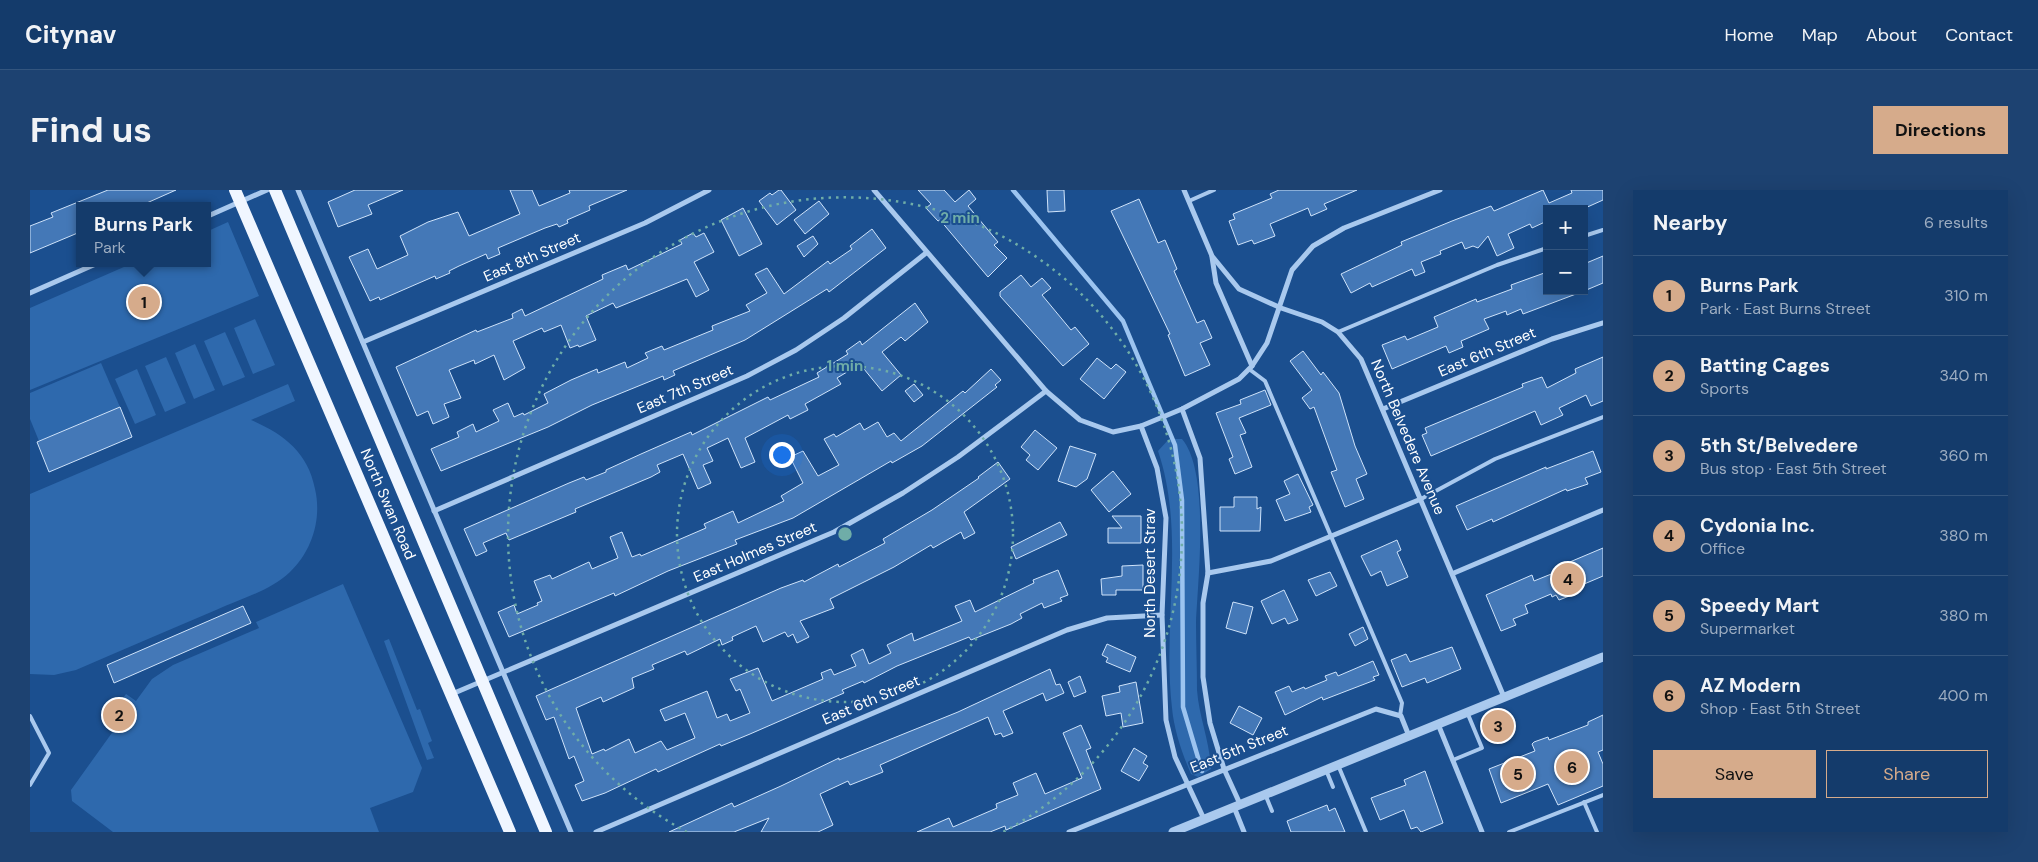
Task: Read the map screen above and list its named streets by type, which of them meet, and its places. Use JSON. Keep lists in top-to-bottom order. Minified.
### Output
{"streets":{"main road":["North Swan Road"],"street":["East 8th Street","East 6th Street","East 7th Street","North Belvedere Avenue","East Holmes Street","North Desert Strav","East 5th Street"]},"crossings":[["East 6th Street","North Belvedere Avenue"],["East 6th Street","North Desert Strav"],["North Swan Road","East Holmes Street"],["North Desert Strav","East 5th Street"]],"page":{"header":"Citynav","nav":["Home","Map","About","Contact"],"buttons":["Directions",["Save","Share"]],"title":"Find us","heading":["Nearby","6 results"],"popup":["Burns Park","Park"],"map_buttons":["+","−"],"list":[{"mark":"1","name":"Burns Park","note":"Park · East Burns Street","value":"310 m"},{"mark":"2","name":"Batting Cages","note":"Sports","value":"340 m"},{"mark":"3","name":"5th St/Belvedere","note":"Bus stop · East 5th Street","value":"360 m"},{"mark":"4","name":"Cydonia Inc.","note":"Office","value":"380 m"},{"mark":"5","name":"Speedy Mart","note":"Supermarket","value":"380 m"},{"mark":"6","name":"AZ Modern","note":"Shop · East 5th Street","value":"400 m"}],"pins":["1","4","2","3","6","5"]},"rings":["2 min","1 min"]}
